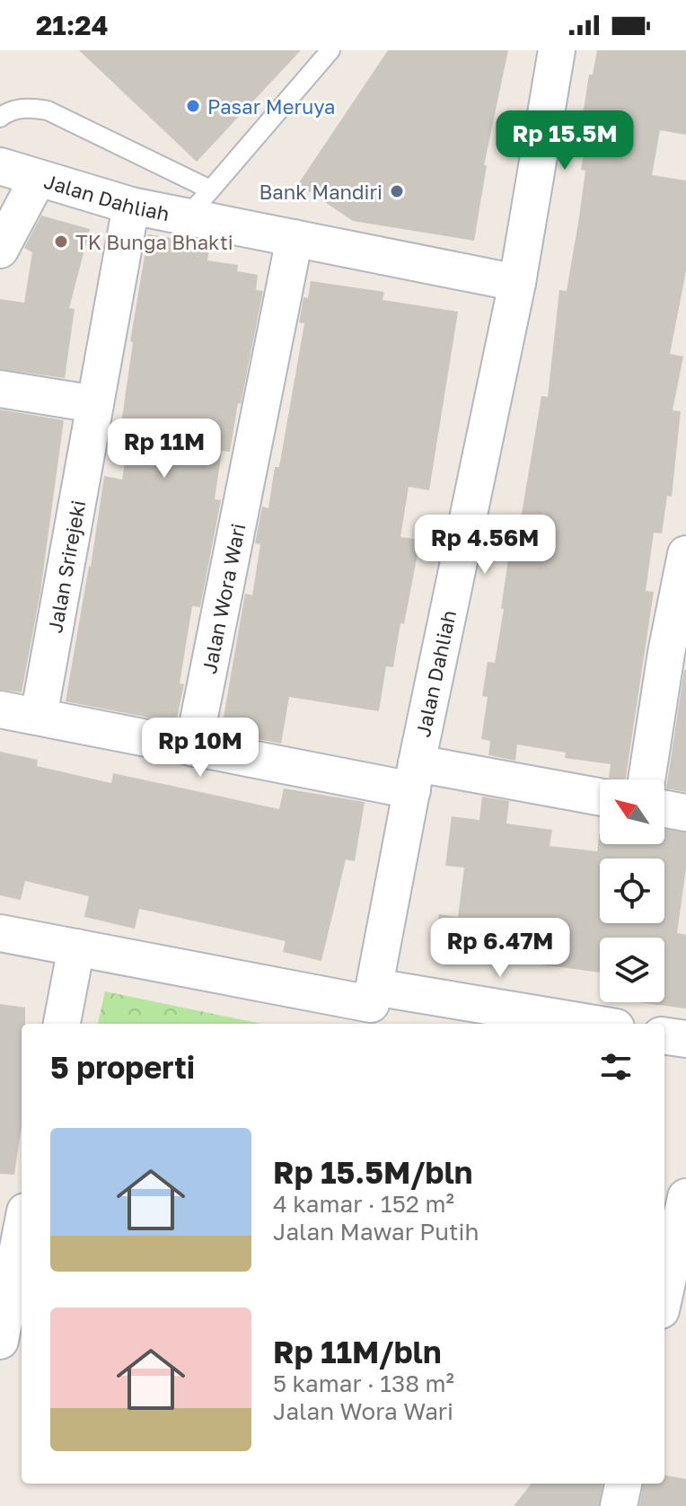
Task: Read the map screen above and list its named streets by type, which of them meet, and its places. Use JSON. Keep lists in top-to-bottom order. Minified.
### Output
{"streets":{"street":["Jalan Dahliah","Jalan Srirejeki","Jalan Wora Wari"]},"crossings":[["Jalan Dahliah","Jalan Srirejeki"],["Jalan Dahliah","Jalan Wora Wari"]],"places":["Pasar Meruya","Bank Mandiri","TK Bunga Bhakti"],"north":"top left","page":{"status":"21:24","price":["Rp 15.5M","Rp 11M","Rp 4.56M","Rp 10M","Rp 6.47M"],"heading":"5 properti","list":[{"name":"Rp 15.5M/bln","note":"4 kamar · 152 m² · Jalan Mawar Putih"},{"name":"Rp 11M/bln","note":"5 kamar · 138 m² · Jalan Wora Wari"}]}}
